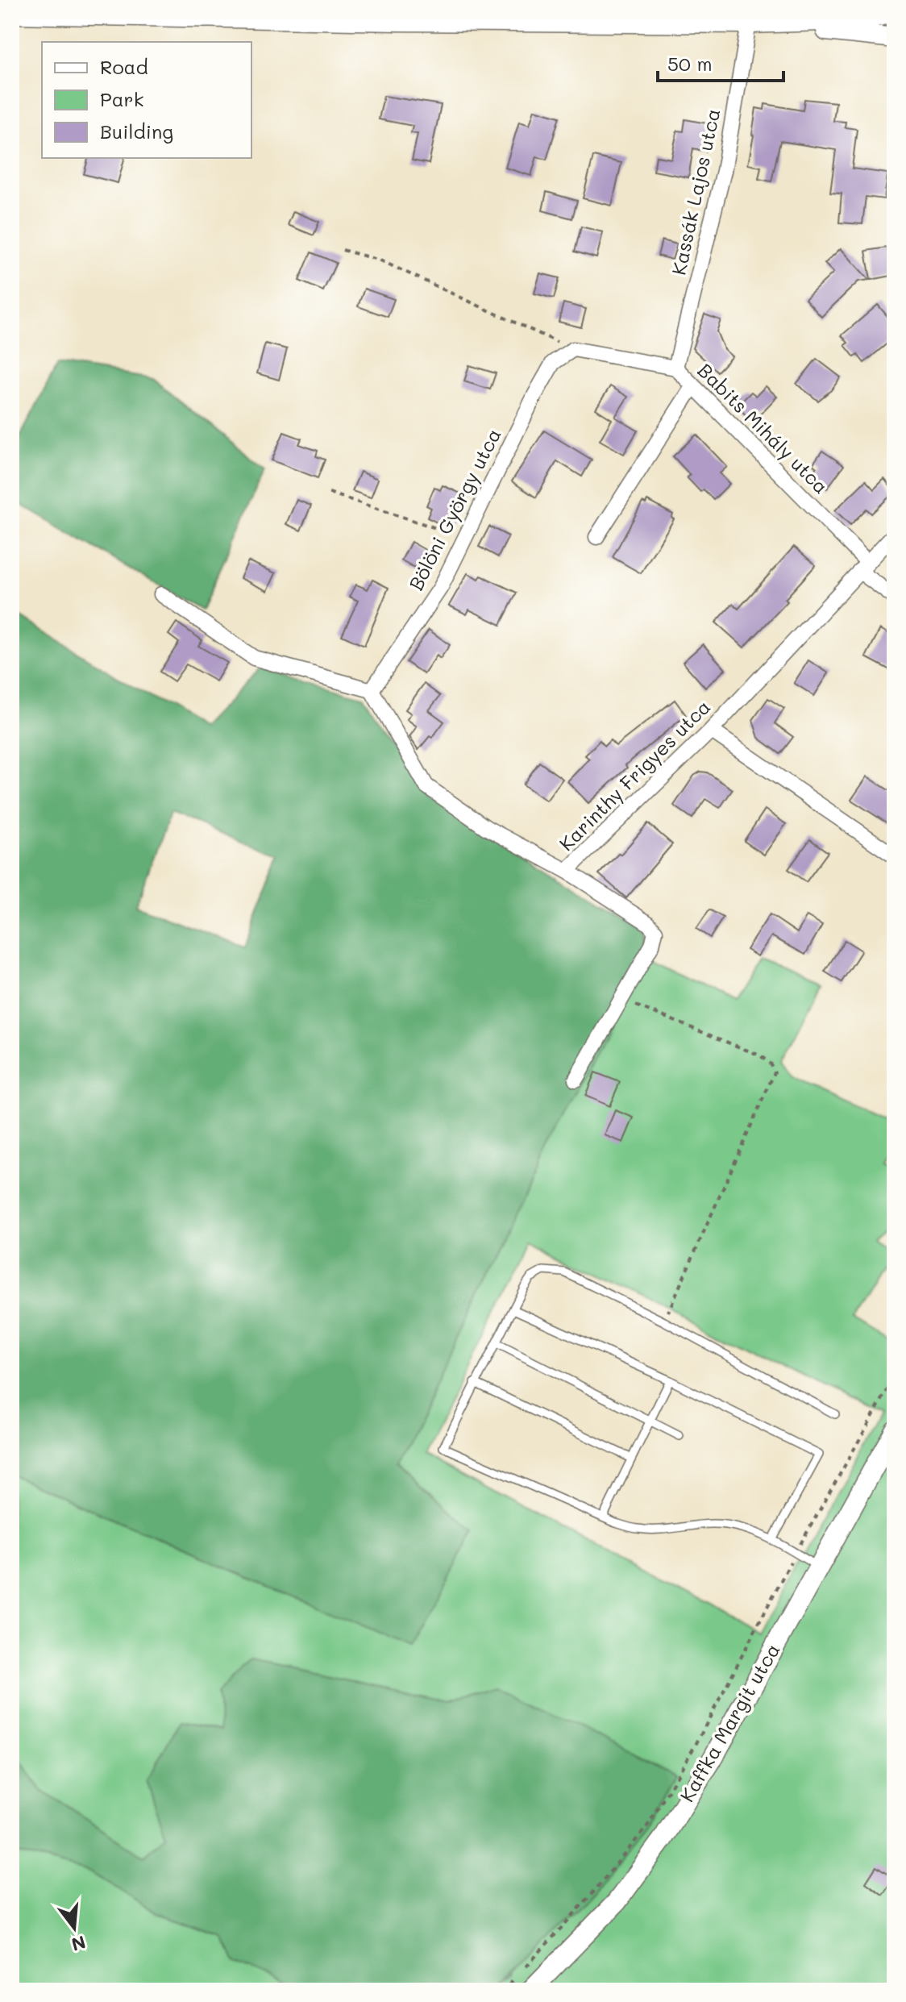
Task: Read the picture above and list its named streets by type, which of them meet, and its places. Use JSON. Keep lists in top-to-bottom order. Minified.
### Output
{"streets":{"street":["Kassák Lajos utca","Babits Mihály utca","Bölöni György utca","Karinthy Frigyes utca","Kaffka Margit utca"]},"crossings":[["Kassák Lajos utca","Babits Mihály utca"],["Babits Mihály utca","Bölöni György utca"],["Babits Mihály utca","Karinthy Frigyes utca"],["Bölöni György utca","Karinthy Frigyes utca"]],"legend":["Road","Park","Building"],"scale_bar":"50 m","north":"bottom"}
